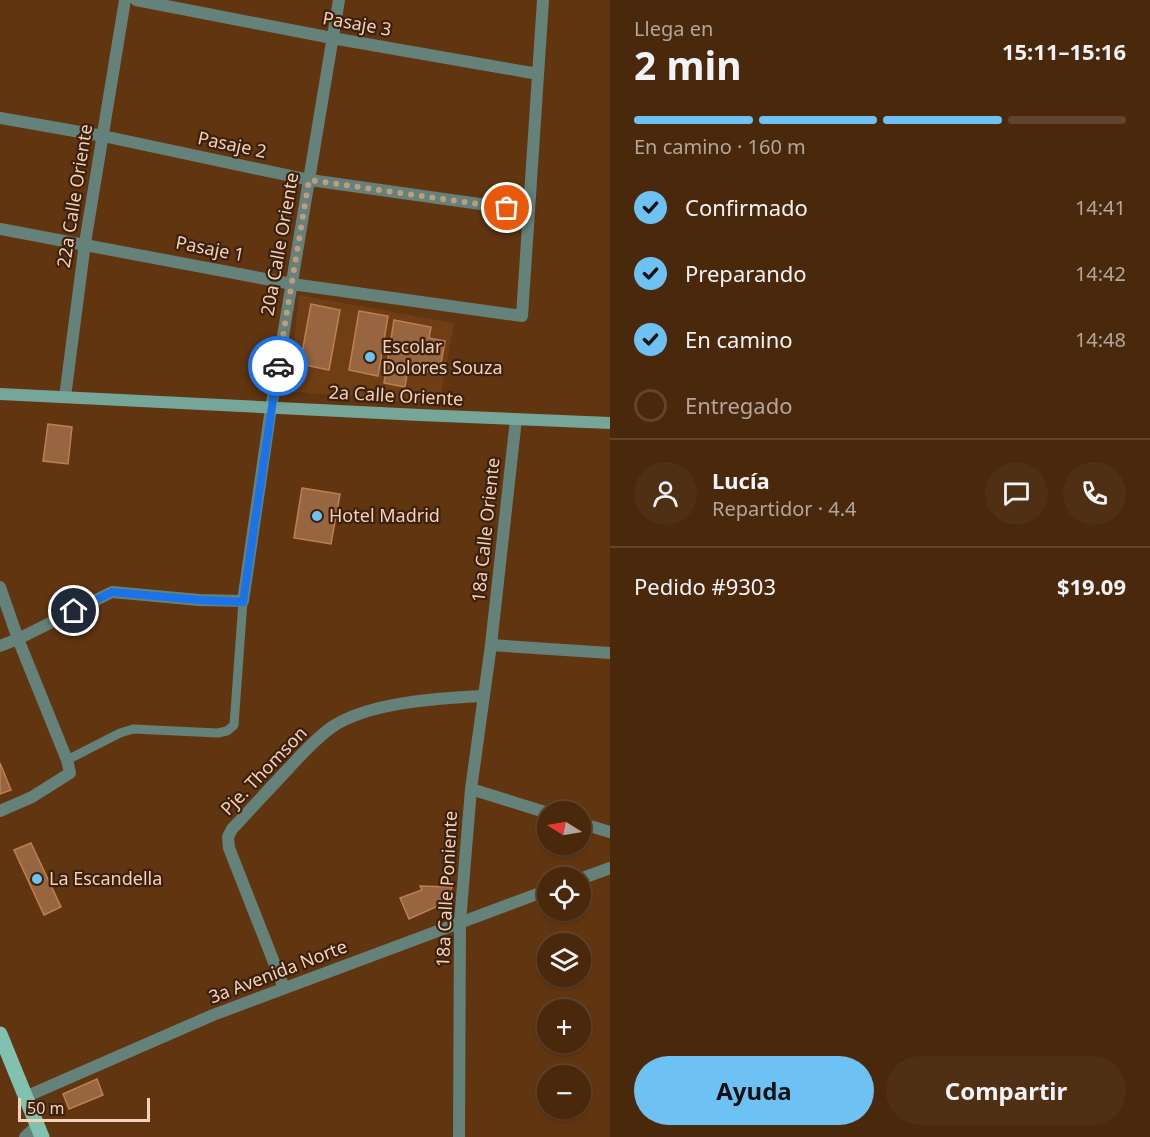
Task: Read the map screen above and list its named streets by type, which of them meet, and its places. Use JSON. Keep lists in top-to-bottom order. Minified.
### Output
{"streets":{"main road":["2a Calle Oriente"],"street":["Pasaje 3","Pasaje 2","22a Calle Oriente","20a Calle Oriente","Pasaje 1","18a Calle Oriente","Pje. Thomson","18a Calle Poniente","3a Avenida Norte"]},"crossings":[["Pasaje 3","20a Calle Oriente"],["Pasaje 2","22a Calle Oriente"],["Pasaje 2","20a Calle Oriente"],["Pasaje 2","Pasaje 1"],["22a Calle Oriente","Pasaje 1"],["22a Calle Oriente","2a Calle Oriente"],["20a Calle Oriente","Pasaje 1"],["20a Calle Oriente","2a Calle Oriente"],["2a Calle Oriente","18a Calle Oriente"],["18a Calle Oriente","18a Calle Poniente"],["Pje. Thomson","18a Calle Poniente"],["Pje. Thomson","3a Avenida Norte"],["18a Calle Poniente","3a Avenida Norte"]],"places":["Escolar Dolores Souza","Hotel Madrid","La Escandella"],"scale_bar":"50 m","north":"left","page":{"heading":["2 min","Llega en","15:11–15:16"],"panel":["Lucía","Repartidor · 4.4","Pedido #9303","$19.09"],"bar":"En camino · 160 m","list":[["Confirmado","14:41"],["Preparando","14:42"],["En camino","14:48"],"Entregado"],"map_buttons":["+","−"],"buttons":["Ayuda","Compartir"],"scale":"50 m"}}
